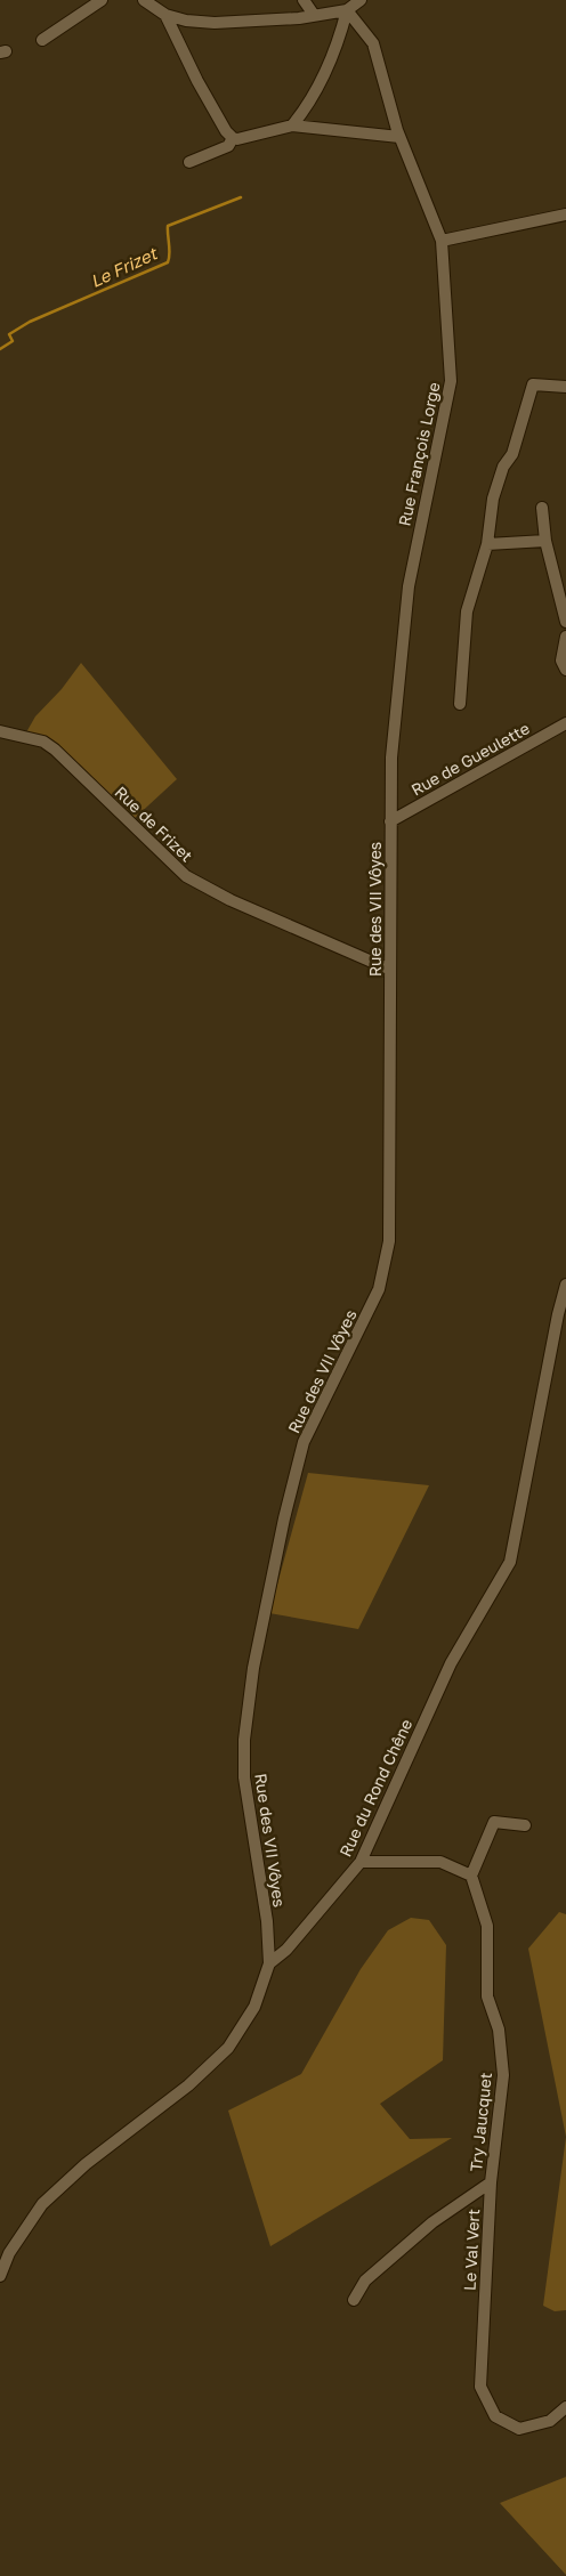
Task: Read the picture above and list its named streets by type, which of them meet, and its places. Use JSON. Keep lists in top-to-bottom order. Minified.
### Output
{"streets":{"street":["Rue François Lorge","Rue de Gueulette","Rue de Frizet","Rue des VII Vôyes","Rue du Rond Chêne","Try Jaucquet","Le Val Vert"]},"crossings":[["Rue François Lorge","Rue de Gueulette"],["Rue François Lorge","Rue des VII Vôyes"],["Rue de Gueulette","Rue des VII Vôyes"],["Rue de Frizet","Rue des VII Vôyes"],["Rue des VII Vôyes","Rue du Rond Chêne"],["Try Jaucquet","Le Val Vert"]],"water":["Le Frizet"]}
